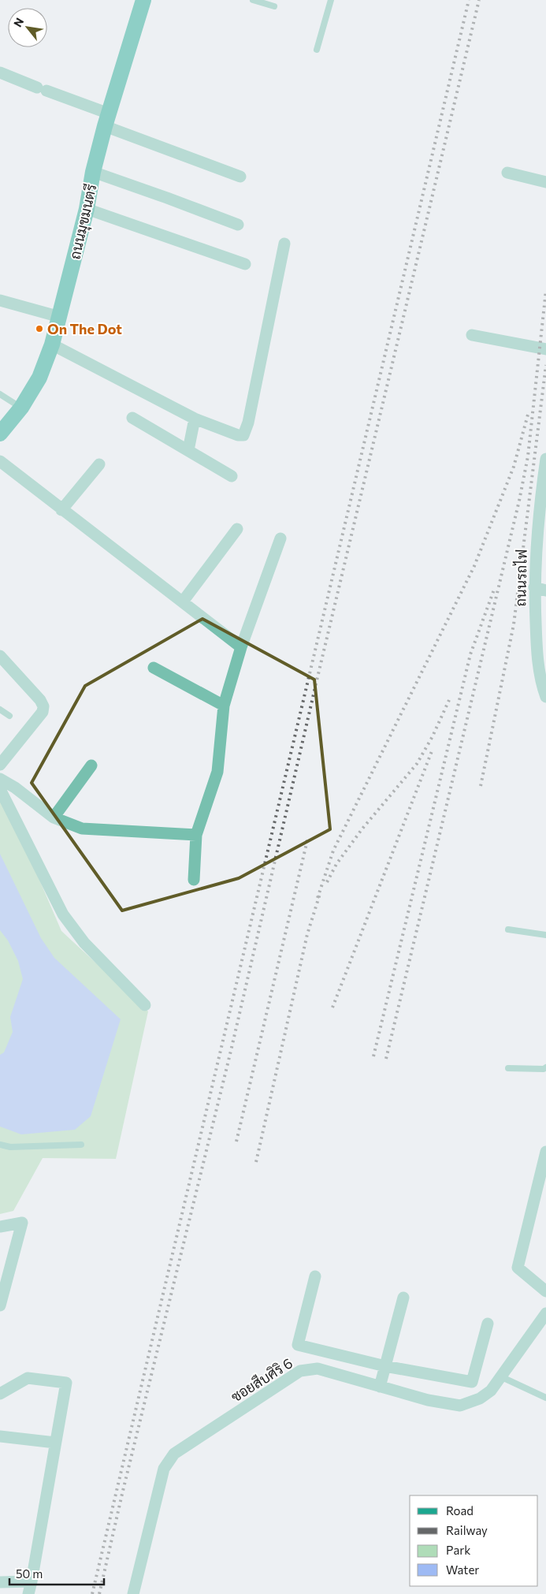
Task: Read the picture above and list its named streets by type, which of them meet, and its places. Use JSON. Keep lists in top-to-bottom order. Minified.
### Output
{"streets":{"main road":["ถนนมุขมนตรี"],"street":["ถนนรถไฟ","ซอยสืบศิริ 6"]},"places":["On The Dot"],"legend":["Road","Railway","Park","Water"],"scale_bar":"50 m","north":"top left"}
